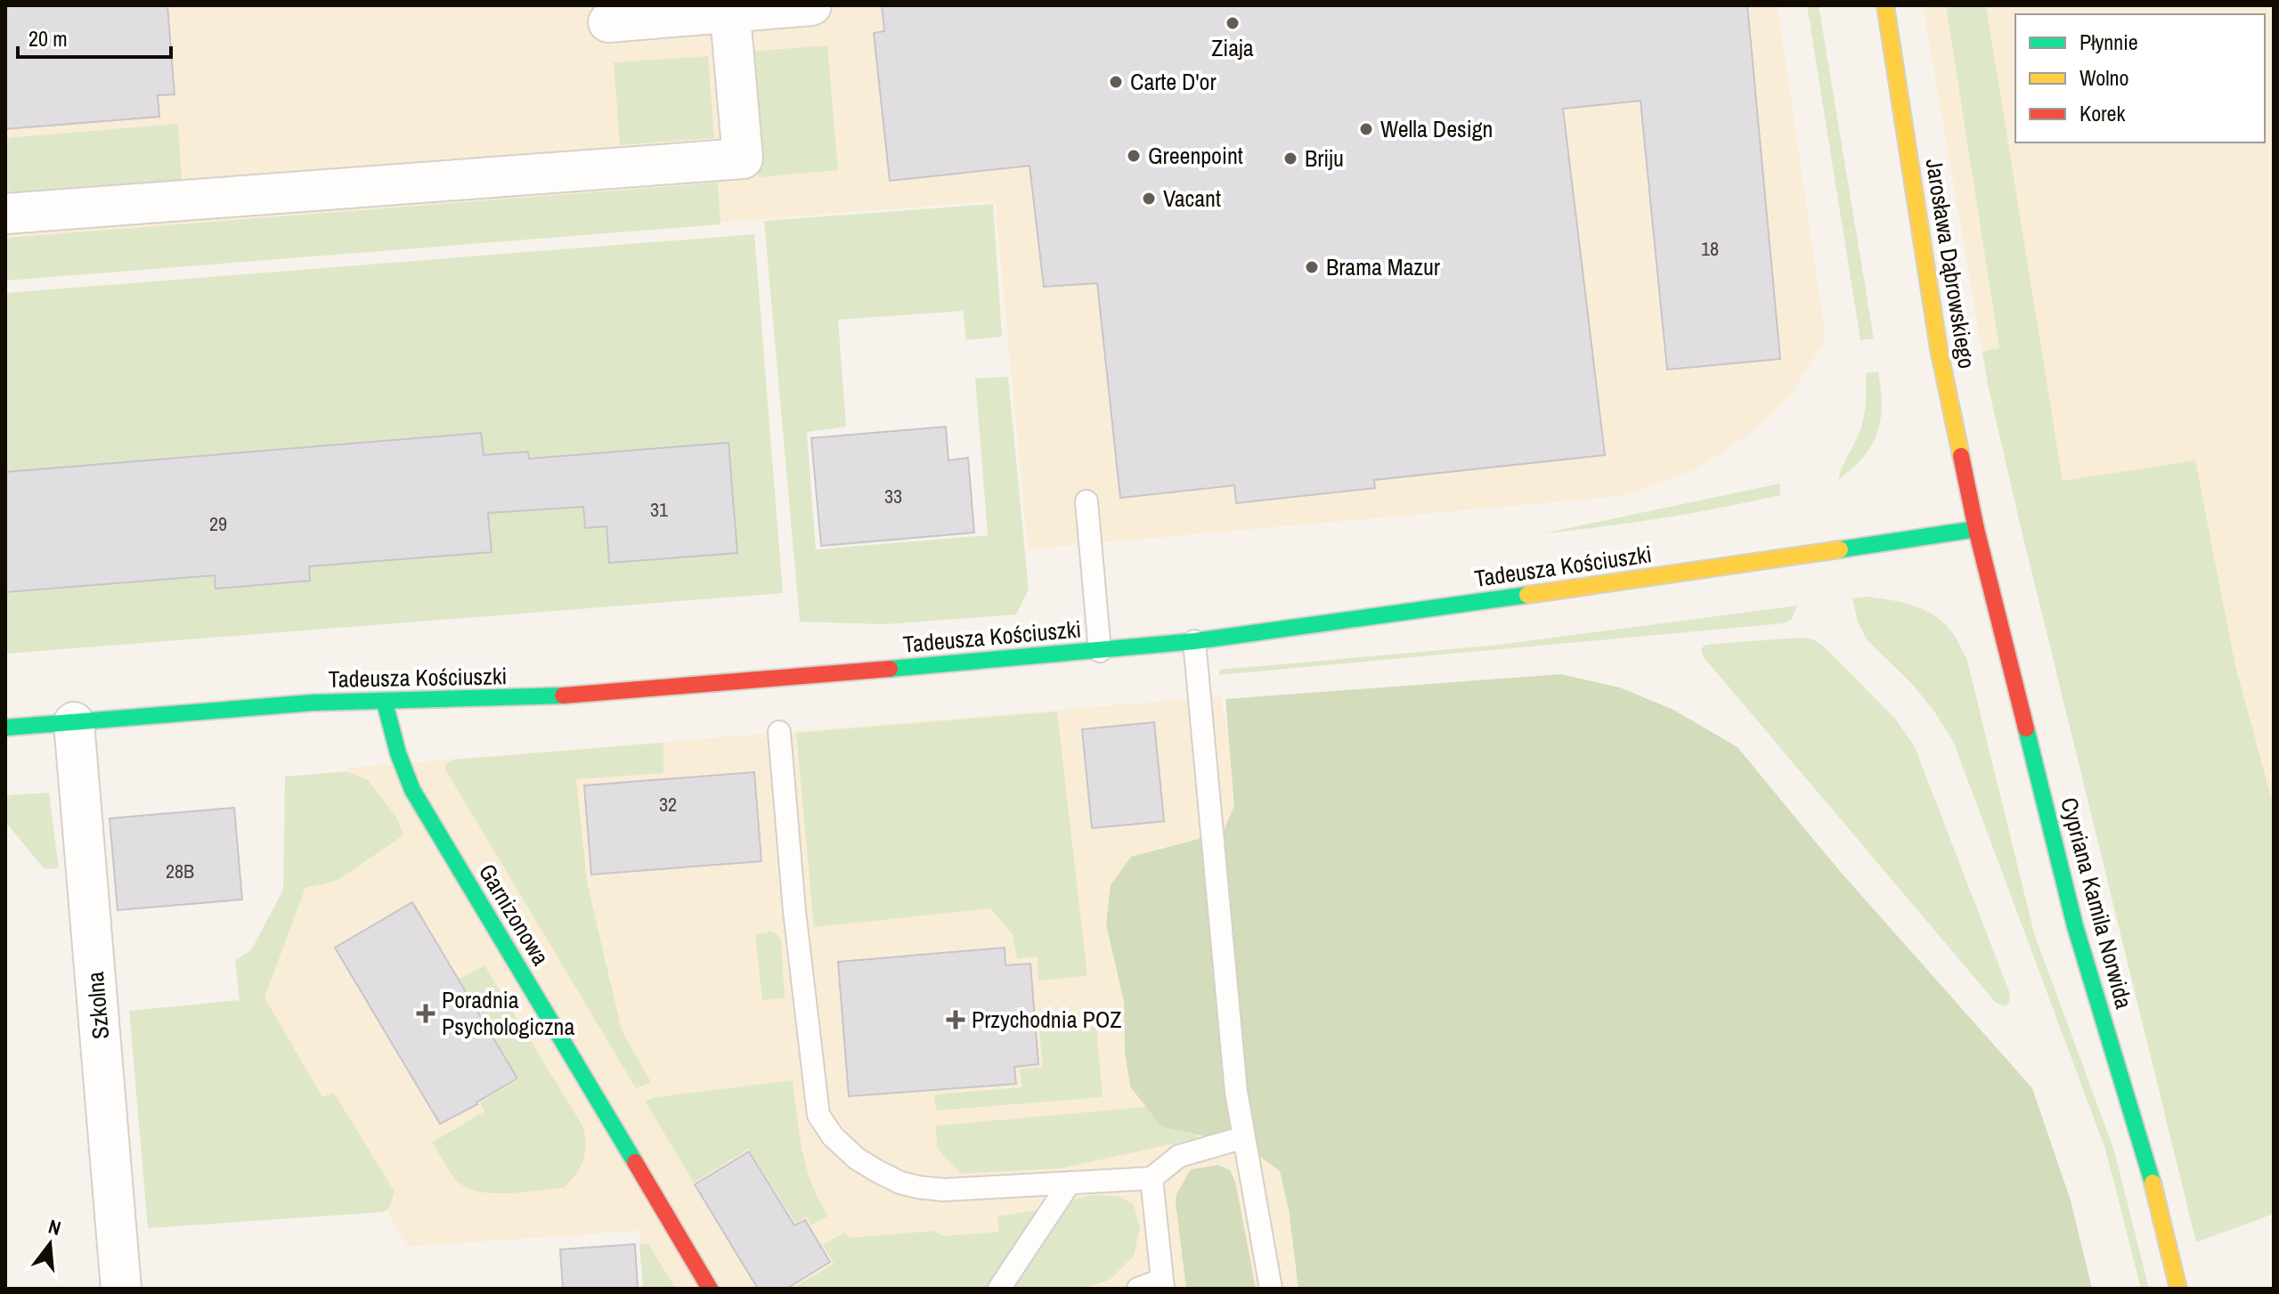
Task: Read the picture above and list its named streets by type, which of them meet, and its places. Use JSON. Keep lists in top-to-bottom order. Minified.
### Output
{"streets":{"street":["Jarosława Dąbrowskiego","Tadeusza Kościuszki","Cypriana Kamila Norwida","Garnizonowa","Szkolna"]},"crossings":[["Jarosława Dąbrowskiego","Tadeusza Kościuszki"],["Jarosława Dąbrowskiego","Cypriana Kamila Norwida"],["Tadeusza Kościuszki","Cypriana Kamila Norwida"],["Tadeusza Kościuszki","Garnizonowa"],["Tadeusza Kościuszki","Szkolna"]],"places":{"other":["Ziaja","Carte D'or","Wella Design","Greenpoint","Briju","Vacant","Brama Mazur"],"health":["Poradnia Psychologiczna","Przychodnia POZ"]},"house_numbers":["18","33","31","29","32","28B"],"legend":["Płynnie","Wolno","Korek"],"scale_bar":"20 m","north":"top"}
